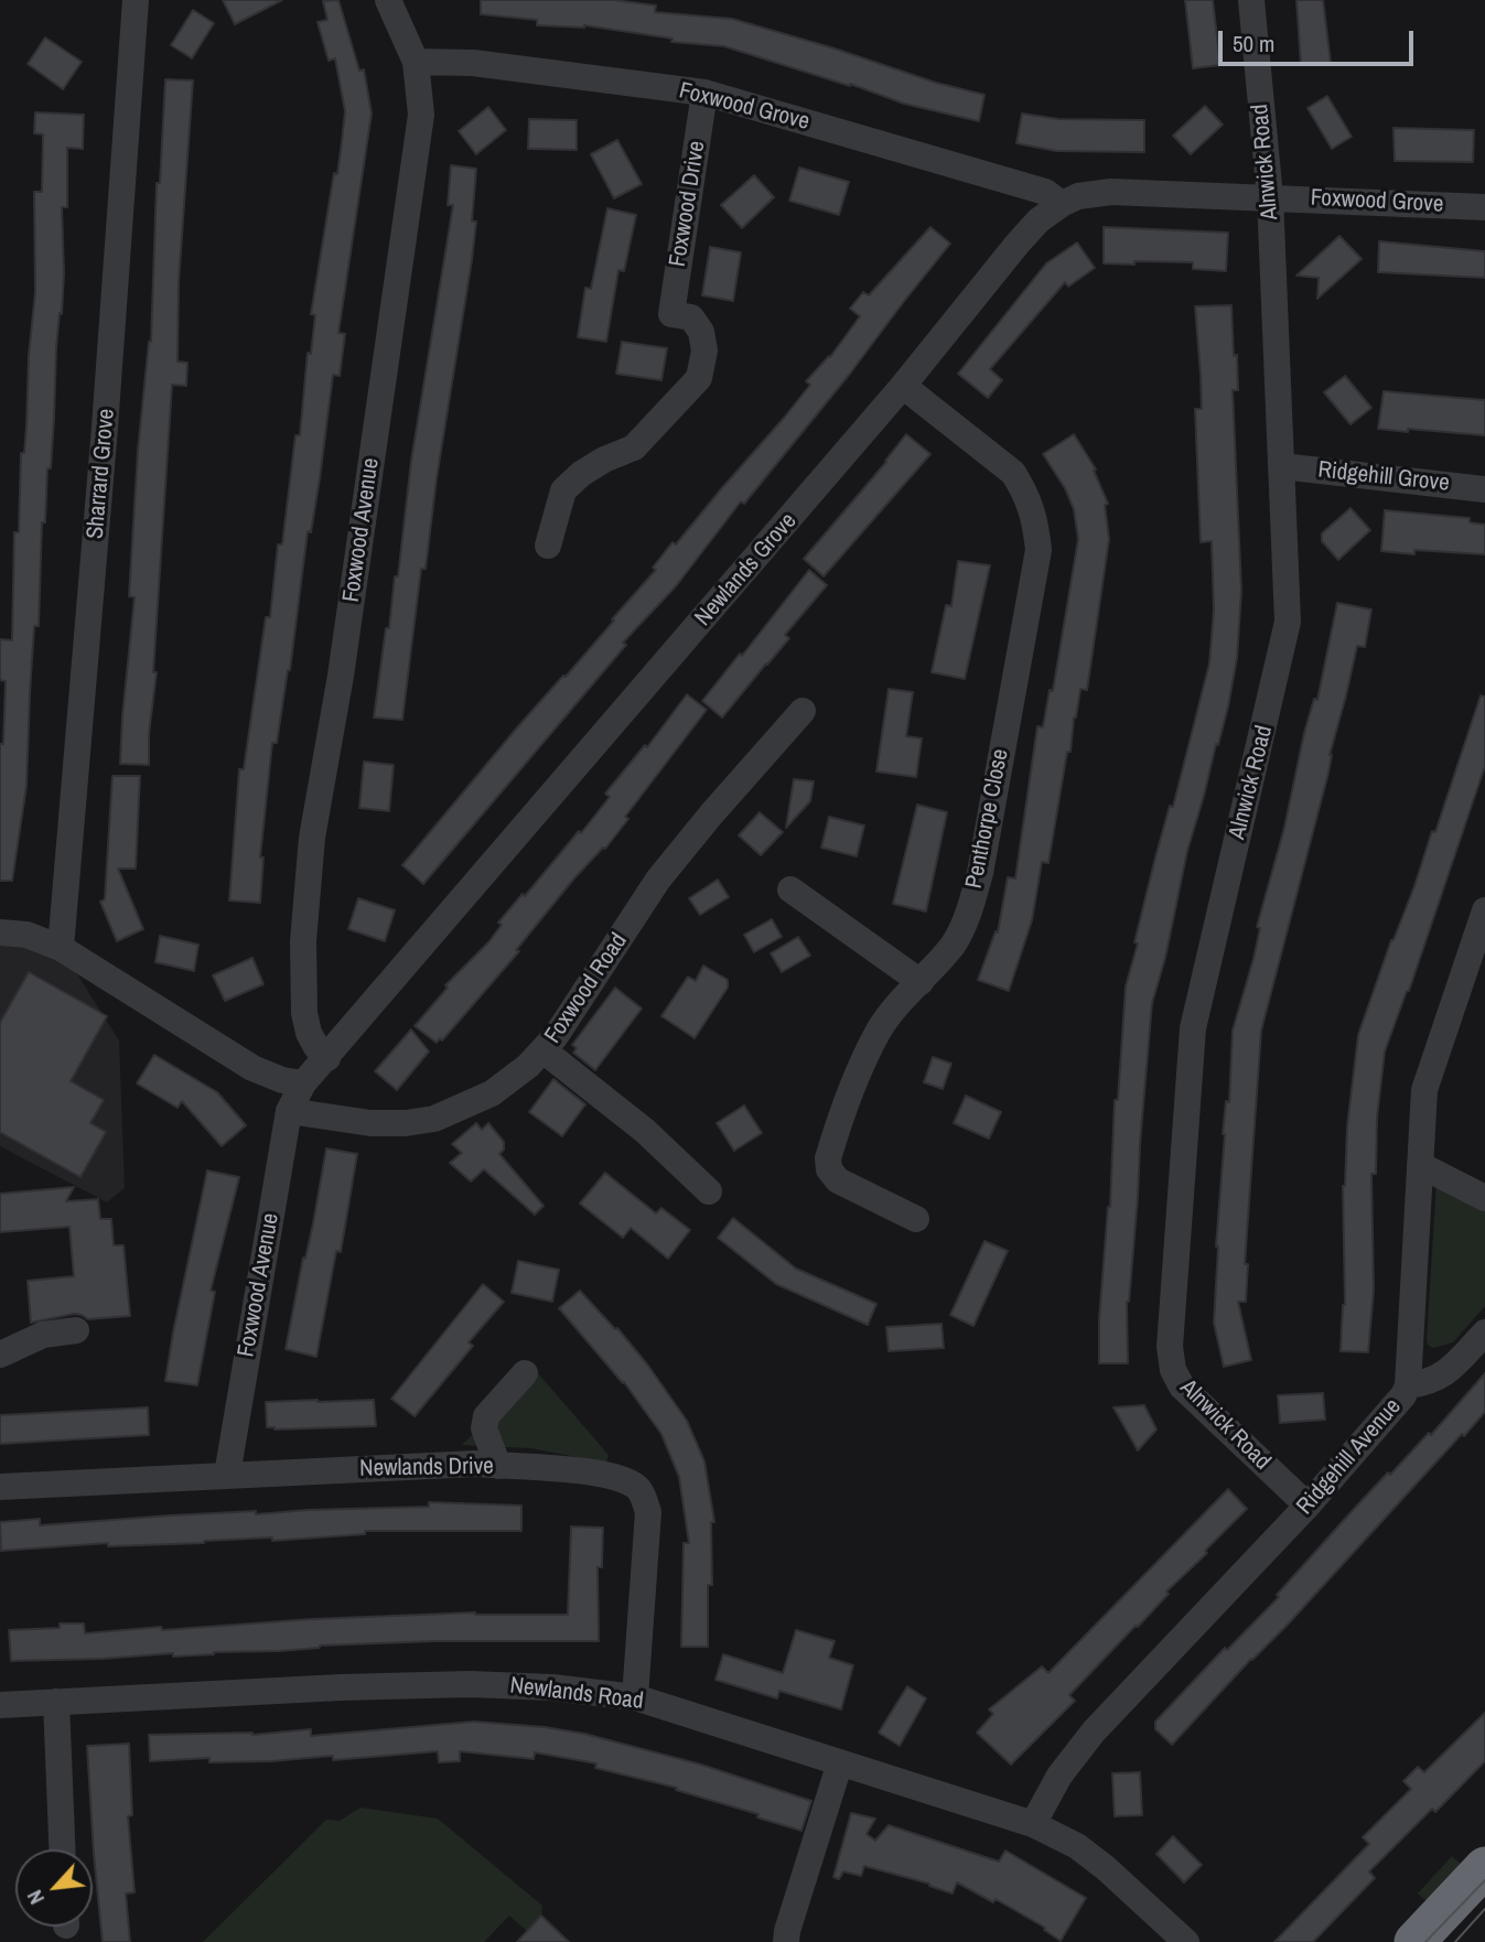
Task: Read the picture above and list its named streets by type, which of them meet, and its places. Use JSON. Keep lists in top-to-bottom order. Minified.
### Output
{"streets":{"street":["Foxwood Grove","Alnwick Road","Foxwood Drive","Sharrard Grove","Ridgehill Grove","Foxwood Avenue","Newlands Grove","Penthorpe Close","Foxwood Road","Ridgehill Avenue","Newlands Drive","Newlands Road"]},"crossings":[["Foxwood Grove","Alnwick Road"],["Foxwood Grove","Foxwood Drive"],["Foxwood Grove","Foxwood Avenue"],["Foxwood Grove","Newlands Grove"],["Alnwick Road","Ridgehill Grove"],["Alnwick Road","Newlands Grove"],["Alnwick Road","Ridgehill Avenue"],["Sharrard Grove","Foxwood Road"],["Foxwood Avenue","Newlands Grove"],["Foxwood Avenue","Foxwood Road"],["Foxwood Avenue","Newlands Drive"],["Newlands Grove","Penthorpe Close"],["Newlands Grove","Foxwood Road"],["Ridgehill Avenue","Newlands Road"],["Newlands Drive","Newlands Road"]],"scale_bar":"50 m","north":"bottom left"}
